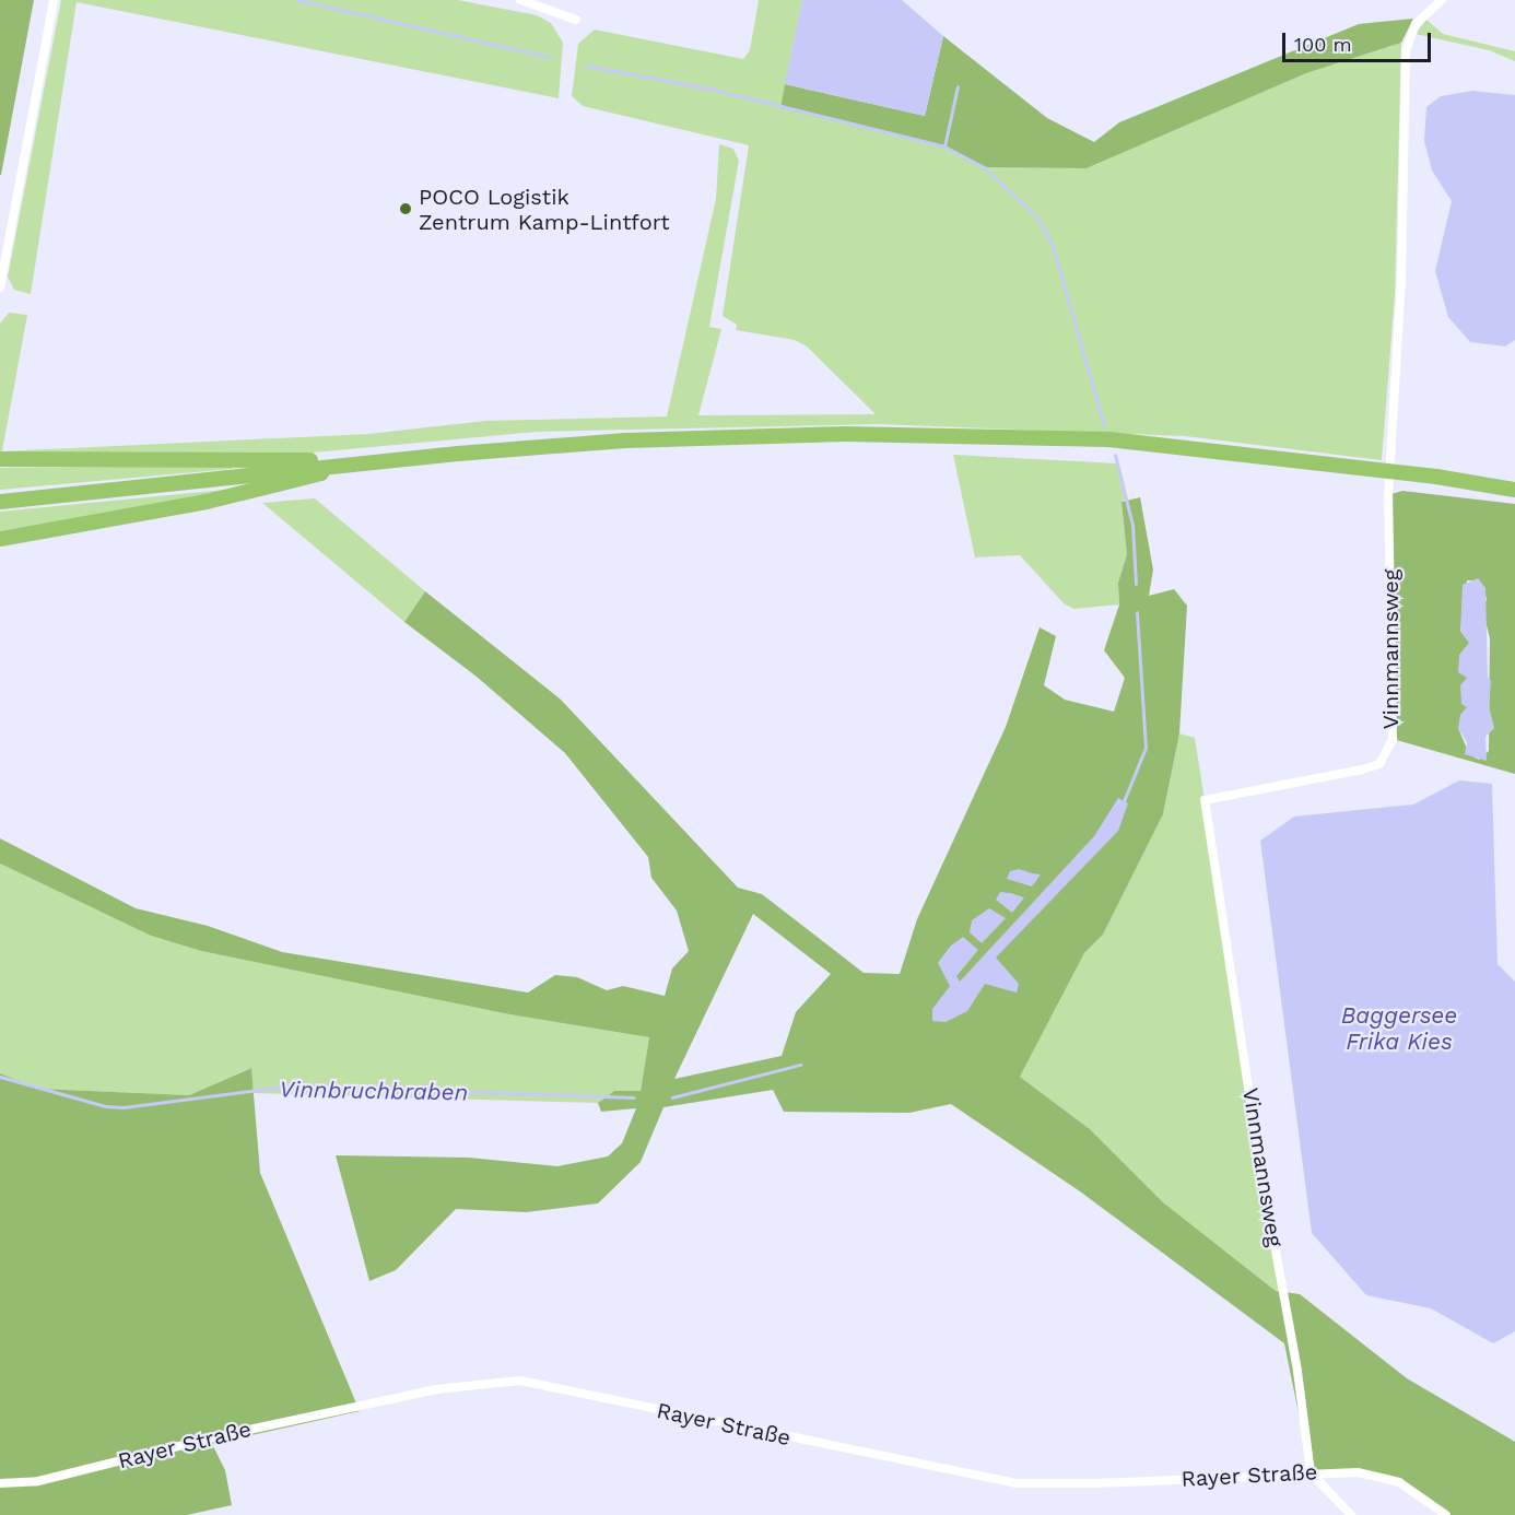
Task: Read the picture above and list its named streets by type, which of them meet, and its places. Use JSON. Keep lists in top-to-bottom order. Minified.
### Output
{"streets":{"street":["Vinnmannsweg","Rayer Straße"]},"crossings":[["Vinnmannsweg","Rayer Straße"]],"water":["Baggersee Frika Kies","Vinnbruchbraben"],"places":["POCO Logistik Zentrum Kamp-Lintfort"],"scale_bar":"100 m"}
